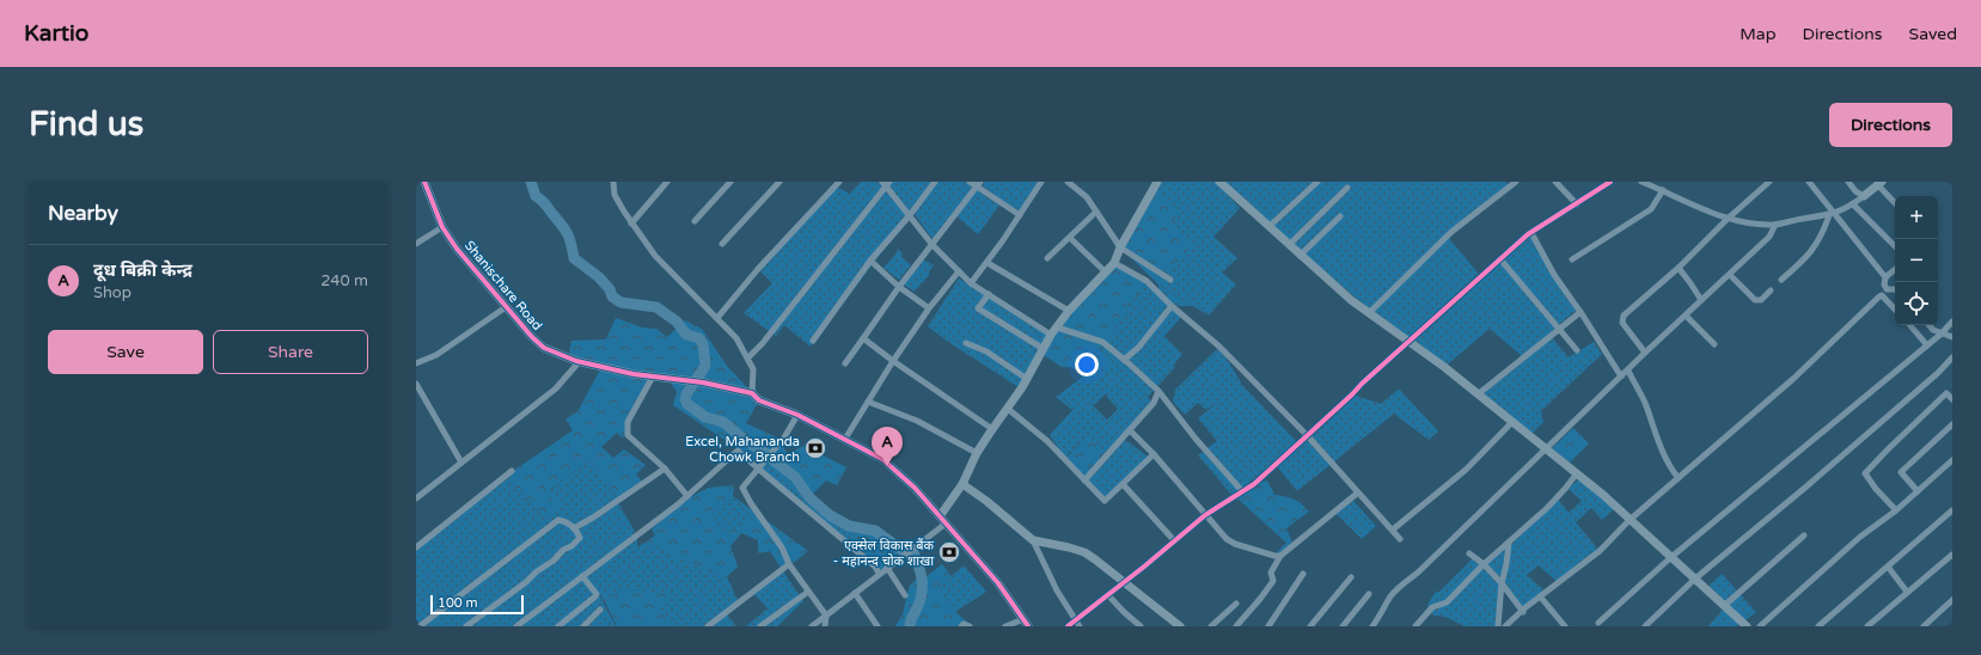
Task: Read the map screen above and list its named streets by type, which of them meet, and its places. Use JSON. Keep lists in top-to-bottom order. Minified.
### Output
{"streets":{"street":["Shanischare Road"]},"places":{"bank":["Excel, Mahananda Chowk Branch","एक्सेल विकास बैंक - महानन्द चोक शाखा"]},"scale_bar":"100 m","page":{"header":"Kartio","nav":["Map","Directions","Saved"],"buttons":["Directions",["Save","Share"]],"title":"Find us","heading":"Nearby","map_buttons":["+","−"],"list":[{"mark":"A","name":"दूध बिक्री केन्द्र","note":"Shop","value":"240 m"}],"pins":"A","scale":"100 m"}}
